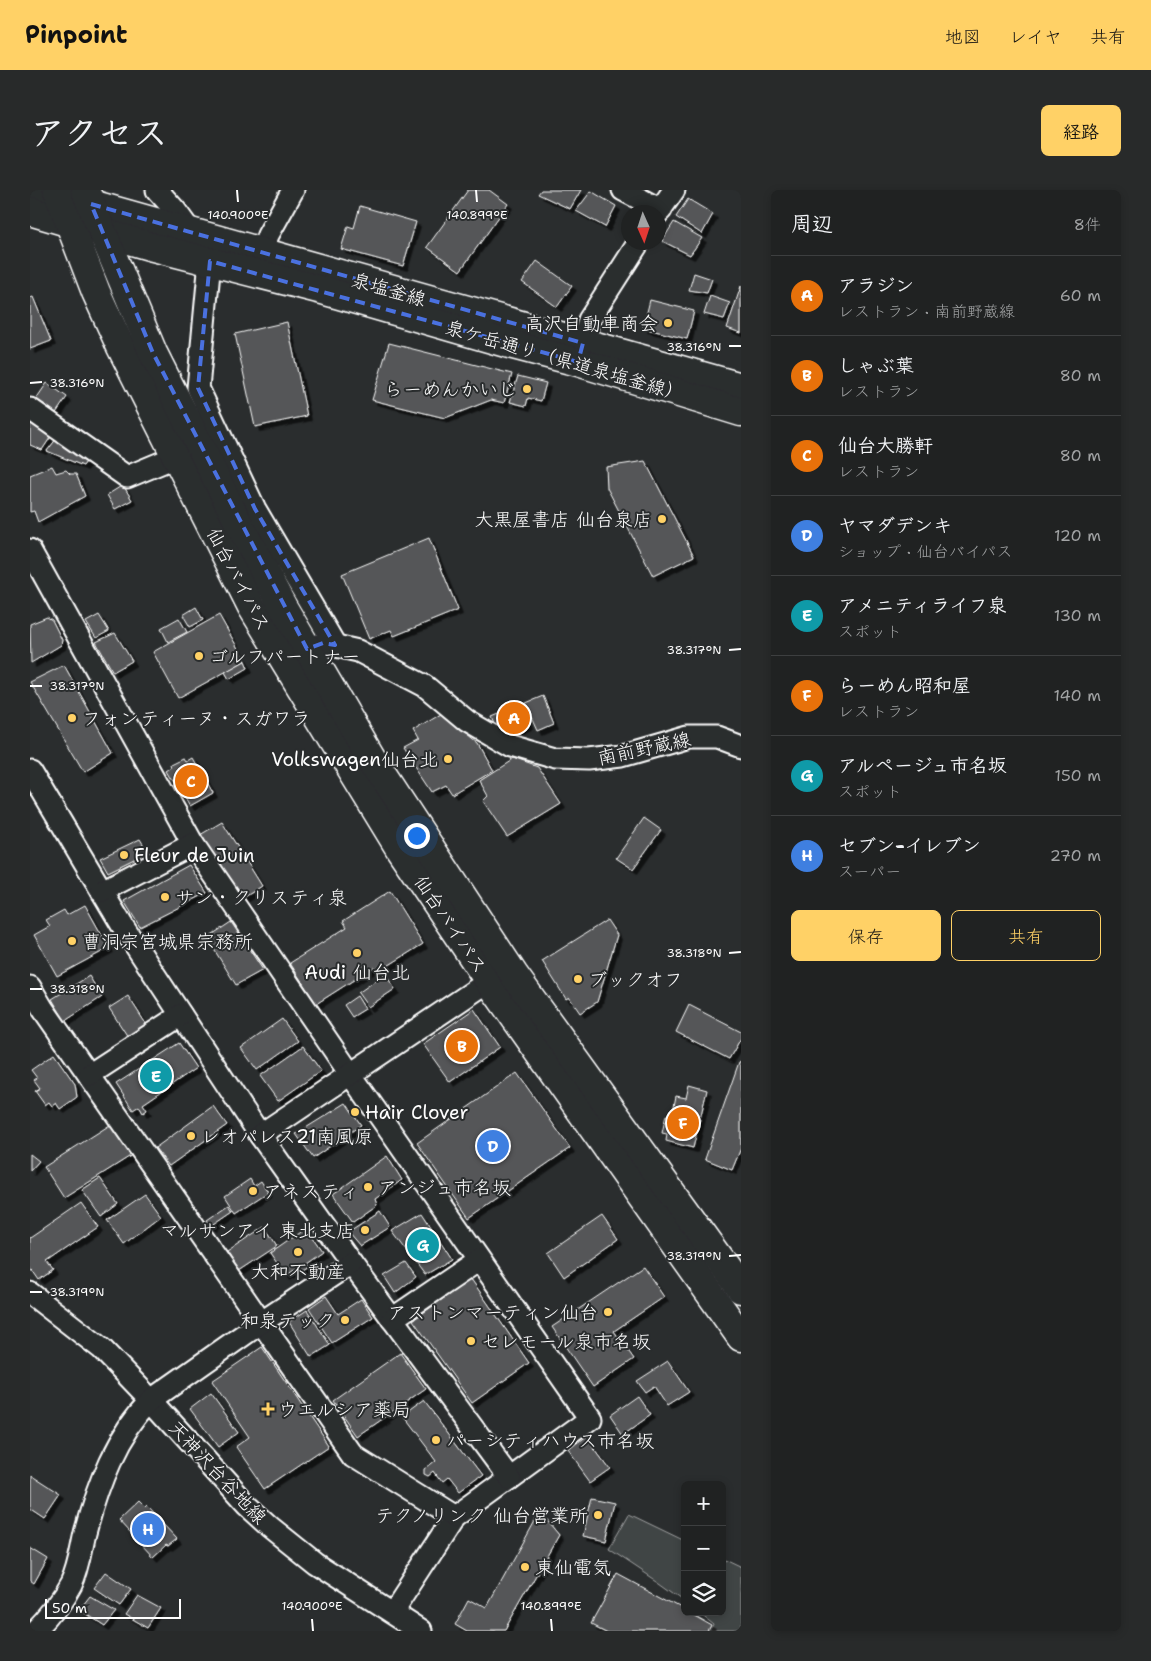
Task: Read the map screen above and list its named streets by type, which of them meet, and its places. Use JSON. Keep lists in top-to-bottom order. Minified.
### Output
{"streets":{"main road":["泉塩釜線","泉ケ岳通り（県道泉塩釜線）","仙台バイパス"],"street":["南前野蔵線","天神沢台谷地線"]},"crossings":[["泉塩釜線","泉ケ岳通り（県道泉塩釜線）"],["泉塩釜線","仙台バイパス"],["泉ケ岳通り（県道泉塩釜線）","仙台バイパス"],["仙台バイパス","南前野蔵線"]],"places":{"other":["高沢自動車商会","らーめんかいじ","大黒屋書店 仙台泉店","ゴルフパートナー","フォンティーヌ・スガワラ","Volkswagen仙台北","Fleur de Juin","サン・クリスティ泉","曹洞宗宮城県宗務所","Audi 仙台北","ブックオフ","Hair Clover","レオパレス21南風原","アンジュ市名坂","アネスティ","マルサンアイ 東北支店","大和不動産","アストンマーティン仙台","和泉テック","セレモール泉市名坂","パーシティハウス市名坂","テクノリンク 仙台営業所","東仙電気"],"health":["ウエルシア薬局"]},"scale_bar":"50 m","north":"bottom","page":{"header":"Pinpoint","nav":["地図","レイヤ","共有"],"title":"アクセス","buttons":["経路",["保存","共有"]],"heading":["周辺","8件"],"list":[{"mark":"A","name":"アラジン","note":"レストラン · 南前野蔵線","value":"60 m"},{"mark":"B","name":"しゃぶ葉","note":"レストラン","value":"80 m"},{"mark":"C","name":"仙台大勝軒","note":"レストラン","value":"80 m"},{"mark":"D","name":"ヤマダデンキ","note":"ショップ · 仙台バイパス","value":"120 m"},{"mark":"E","name":"アメニティライフ泉","note":"スポット","value":"130 m"},{"mark":"F","name":"らーめん昭和屋","note":"レストラン","value":"140 m"},{"mark":"G","name":"アルページュ市名坂","note":"スポット","value":"150 m"},{"mark":"H","name":"セブン-イレブン","note":"スーパー","value":"270 m"}],"pins":["A","C","B","E","F","D","G","H"],"map_buttons":["+","−"],"scale":"50 m"},"coordinates":["140.900°E","140.899°E","38.316°N","38.317°N","38.318°N","38.319°N"]}
